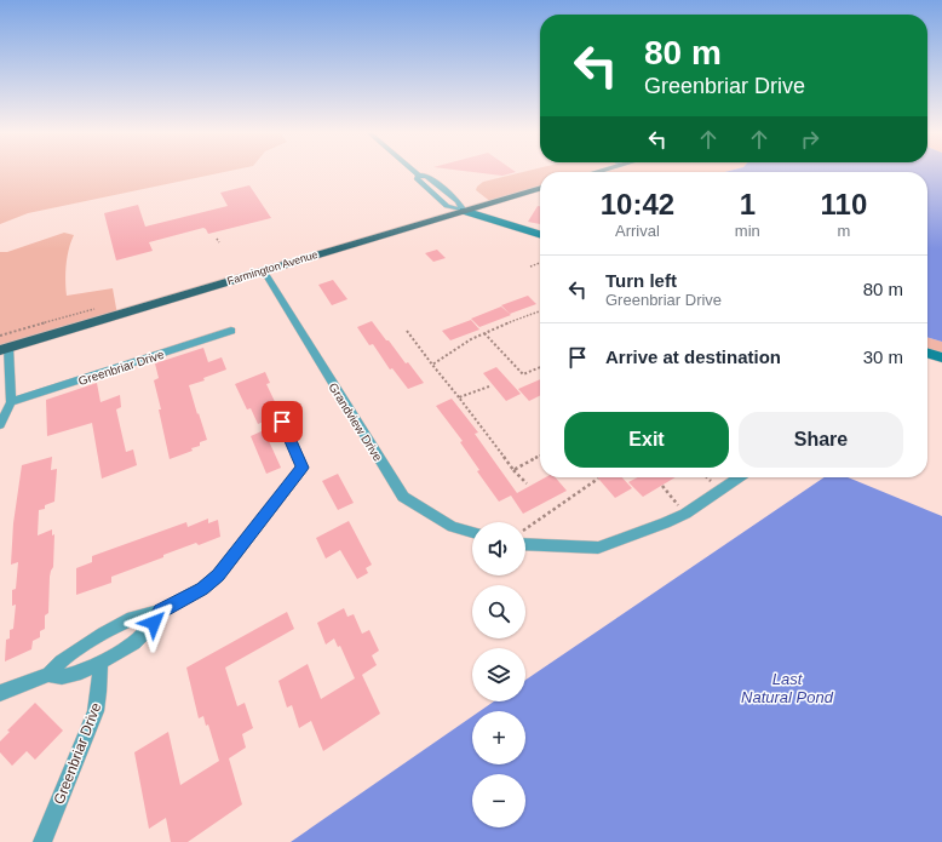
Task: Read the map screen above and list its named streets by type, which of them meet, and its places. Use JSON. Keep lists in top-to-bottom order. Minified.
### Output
{"streets":{"main road":["Farmington Avenue"],"street":["Greenbriar Drive","Grandview Drive"]},"crossings":[["Farmington Avenue","Grandview Drive"]],"water":["Last Natural Pond"],"page":{"turn":["80 m","Greenbriar Drive"],"eta":["10:42","Arrival","1","min","110","m"],"list":[{"name":"Turn left","note":"Greenbriar Drive","value":"80 m"},{"name":"Arrive at destination","value":"30 m"}],"buttons":["Exit","Share"],"map_buttons":["+","−"]}}
